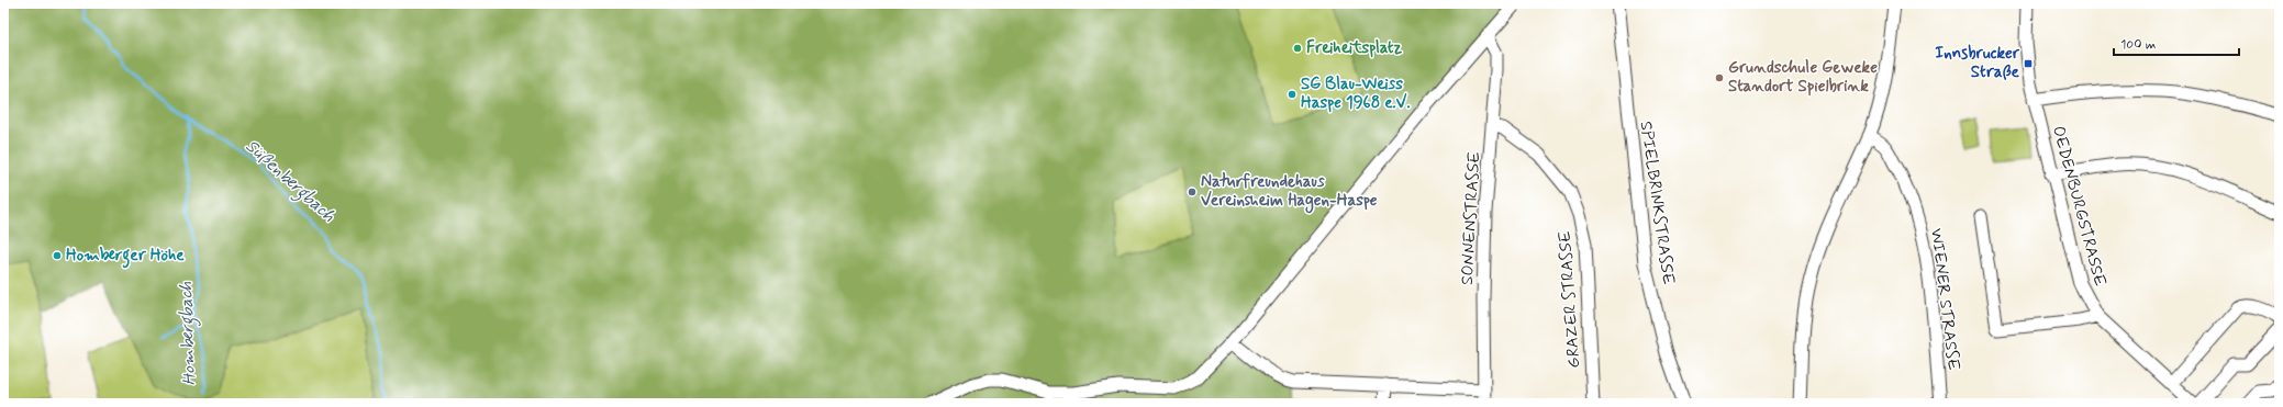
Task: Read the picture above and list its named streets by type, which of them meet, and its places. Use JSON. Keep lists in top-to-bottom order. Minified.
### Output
{"streets":{"street":["SPIELBRINKSTRASSE","OEDENBURGSTRASSE","SONNENSTRASSE","GRAZER STRASSE","WIENER STRASSE"]},"crossings":[["SONNENSTRASSE","GRAZER STRASSE"]],"water":["Süßenbergbach","Hombergbach"],"places":{"other":["Freiheitsplatz","Grundschule Geweke Standort Spielbrink","SG Blau-Weiss Haspe 1968 e.V.","Naturfreundehaus Vereinsheim Hagen-Haspe","Homberger Höhe"],"transit":["Innsbrucker Straße"]},"scale_bar":"100 m"}
